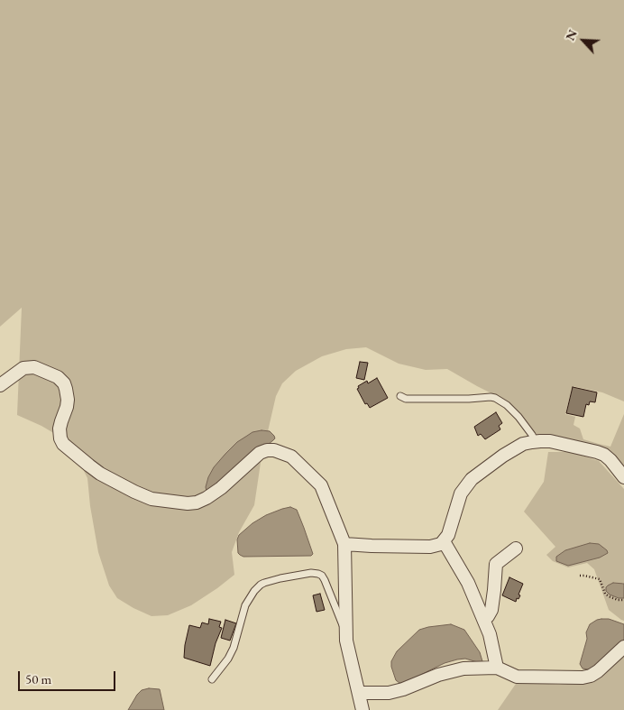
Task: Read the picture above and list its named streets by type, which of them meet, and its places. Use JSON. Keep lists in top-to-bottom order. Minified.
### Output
{"scale_bar":"50 m","north":"top left"}
